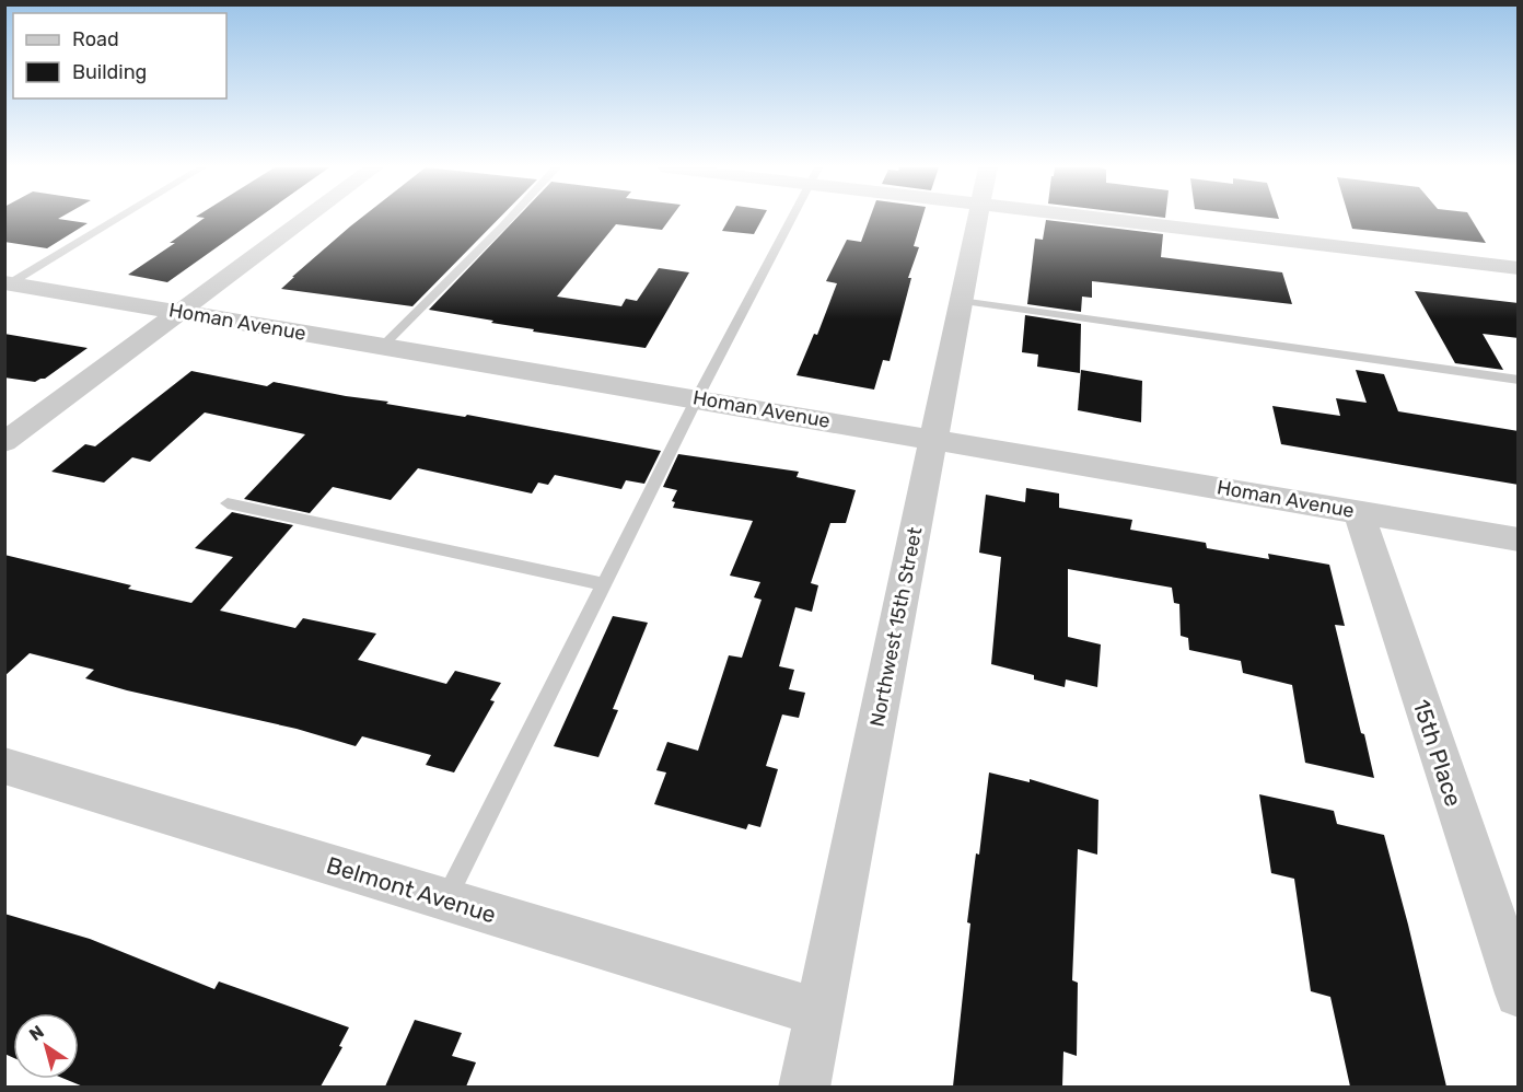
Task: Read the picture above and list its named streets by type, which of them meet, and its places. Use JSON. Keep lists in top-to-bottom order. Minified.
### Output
{"streets":{"street":["Homan Avenue","Northwest 15th Street","15th Place","Belmont Avenue"]},"crossings":[["Homan Avenue","Northwest 15th Street"],["Homan Avenue","15th Place"],["Northwest 15th Street","Belmont Avenue"]],"legend":["Road","Building"],"north":"top left"}
